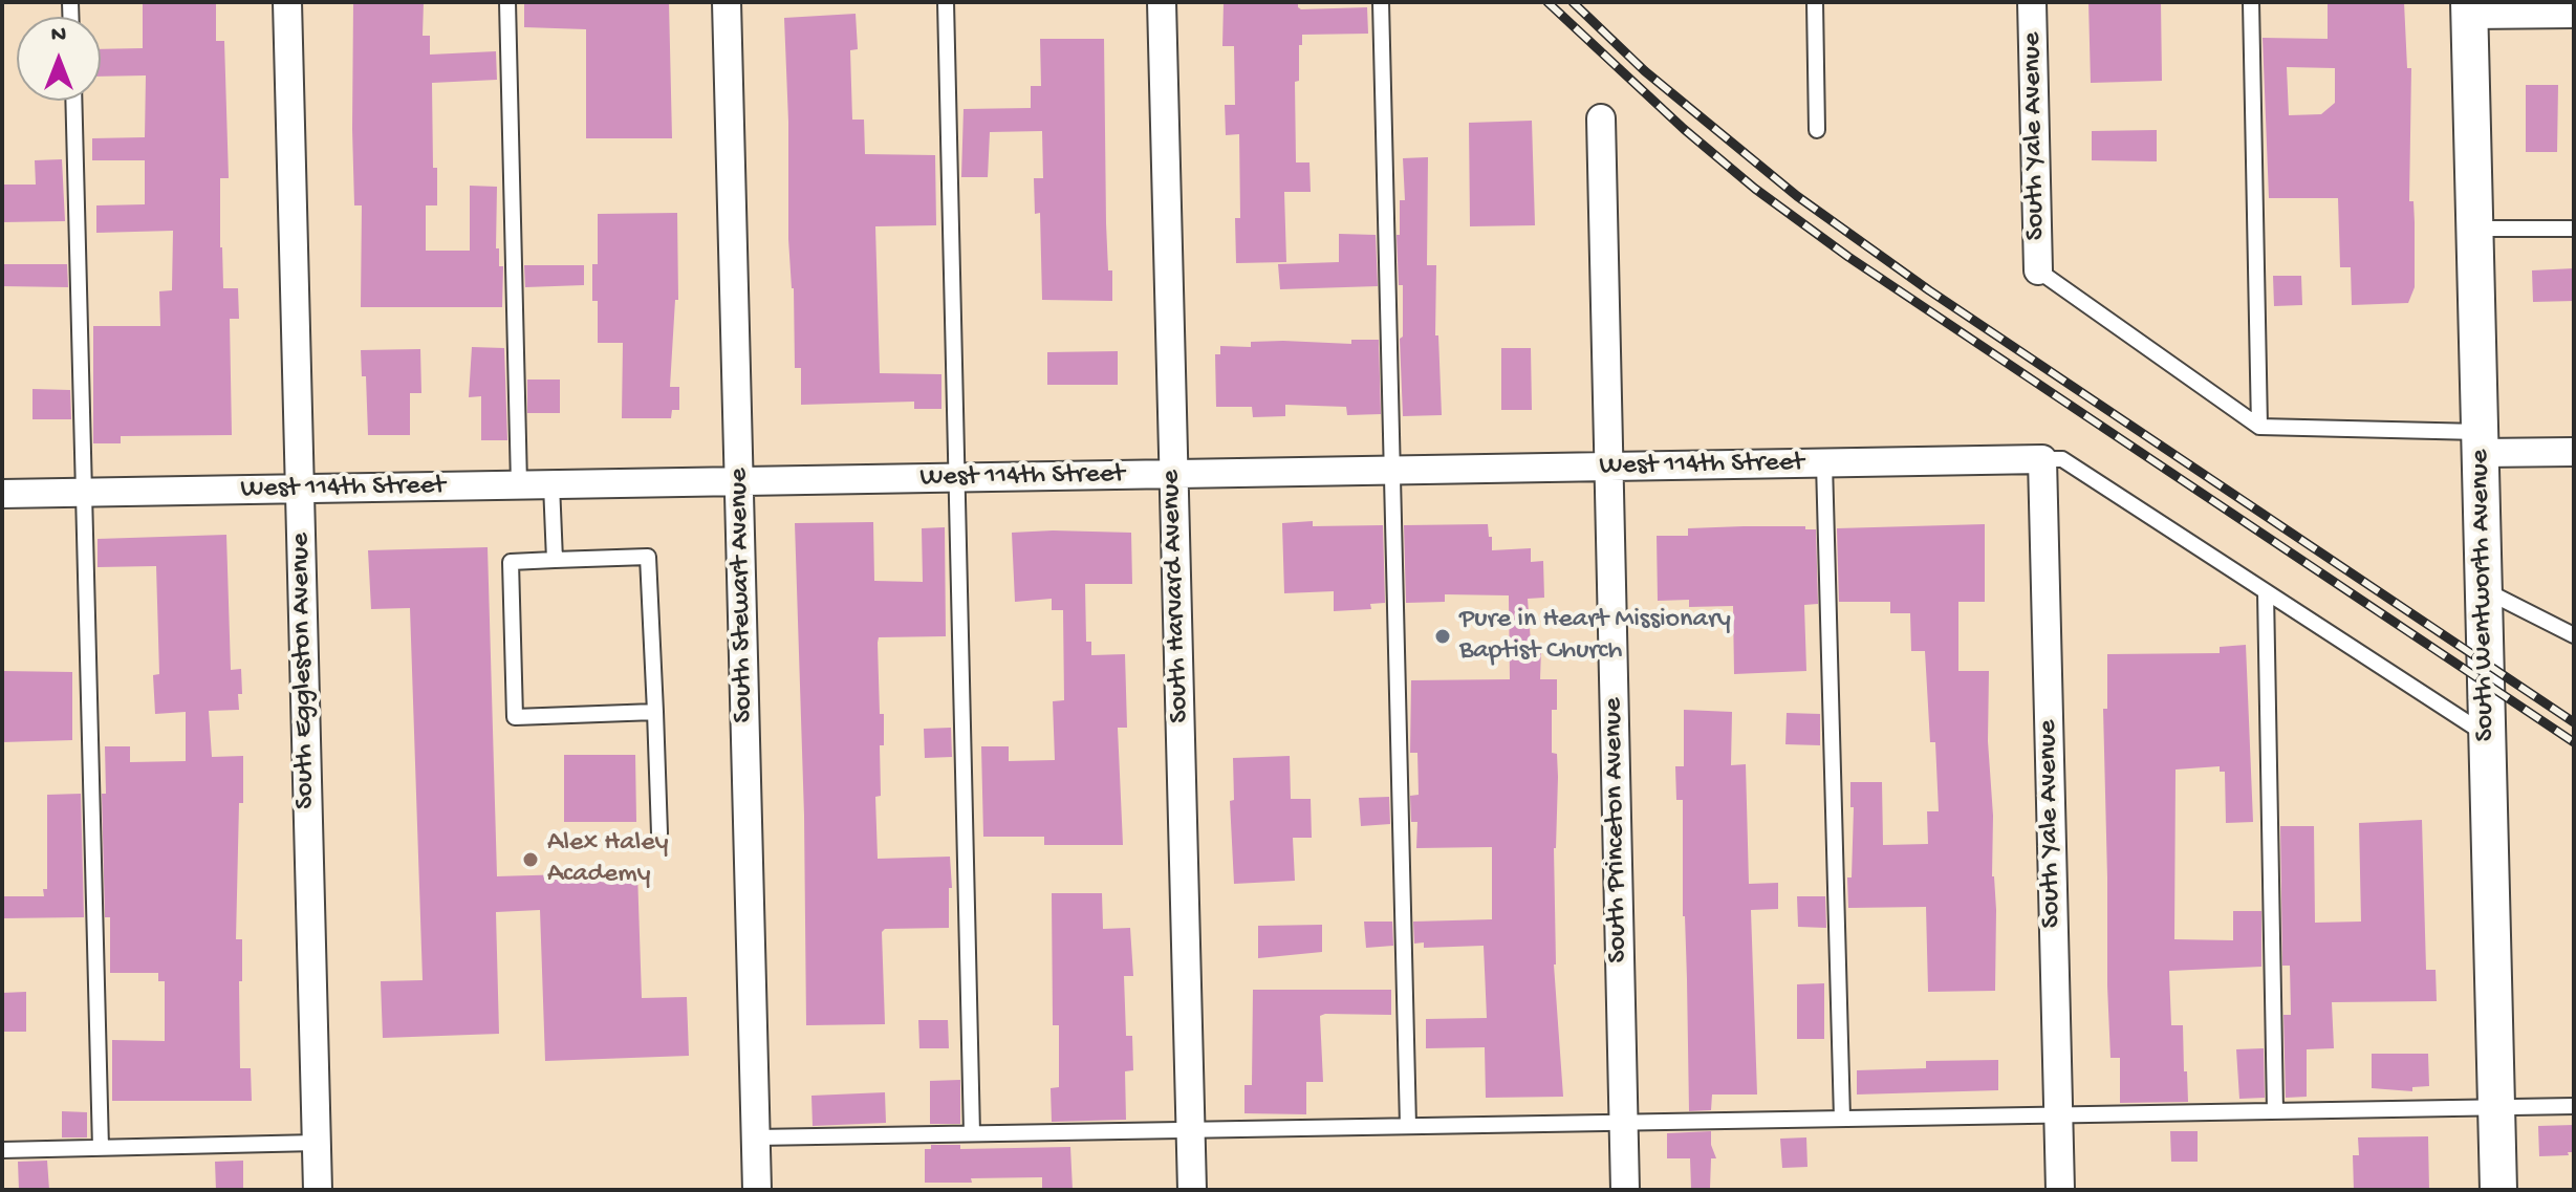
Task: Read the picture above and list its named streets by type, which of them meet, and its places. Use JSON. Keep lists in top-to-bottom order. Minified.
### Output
{"streets":{"street":["South Yale Avenue","West 114th Street","South Stewart Avenue","South Wentworth Avenue","South Harvard Avenue","South Eggleston Avenue","South Princeton Avenue"]},"crossings":[["South Yale Avenue","West 114th Street"],["West 114th Street","South Stewart Avenue"],["West 114th Street","South Harvard Avenue"],["West 114th Street","South Eggleston Avenue"],["West 114th Street","South Princeton Avenue"]],"places":["Pure in Heart Missionary Baptist Church","Alex Haley Academy"],"north":"top"}
